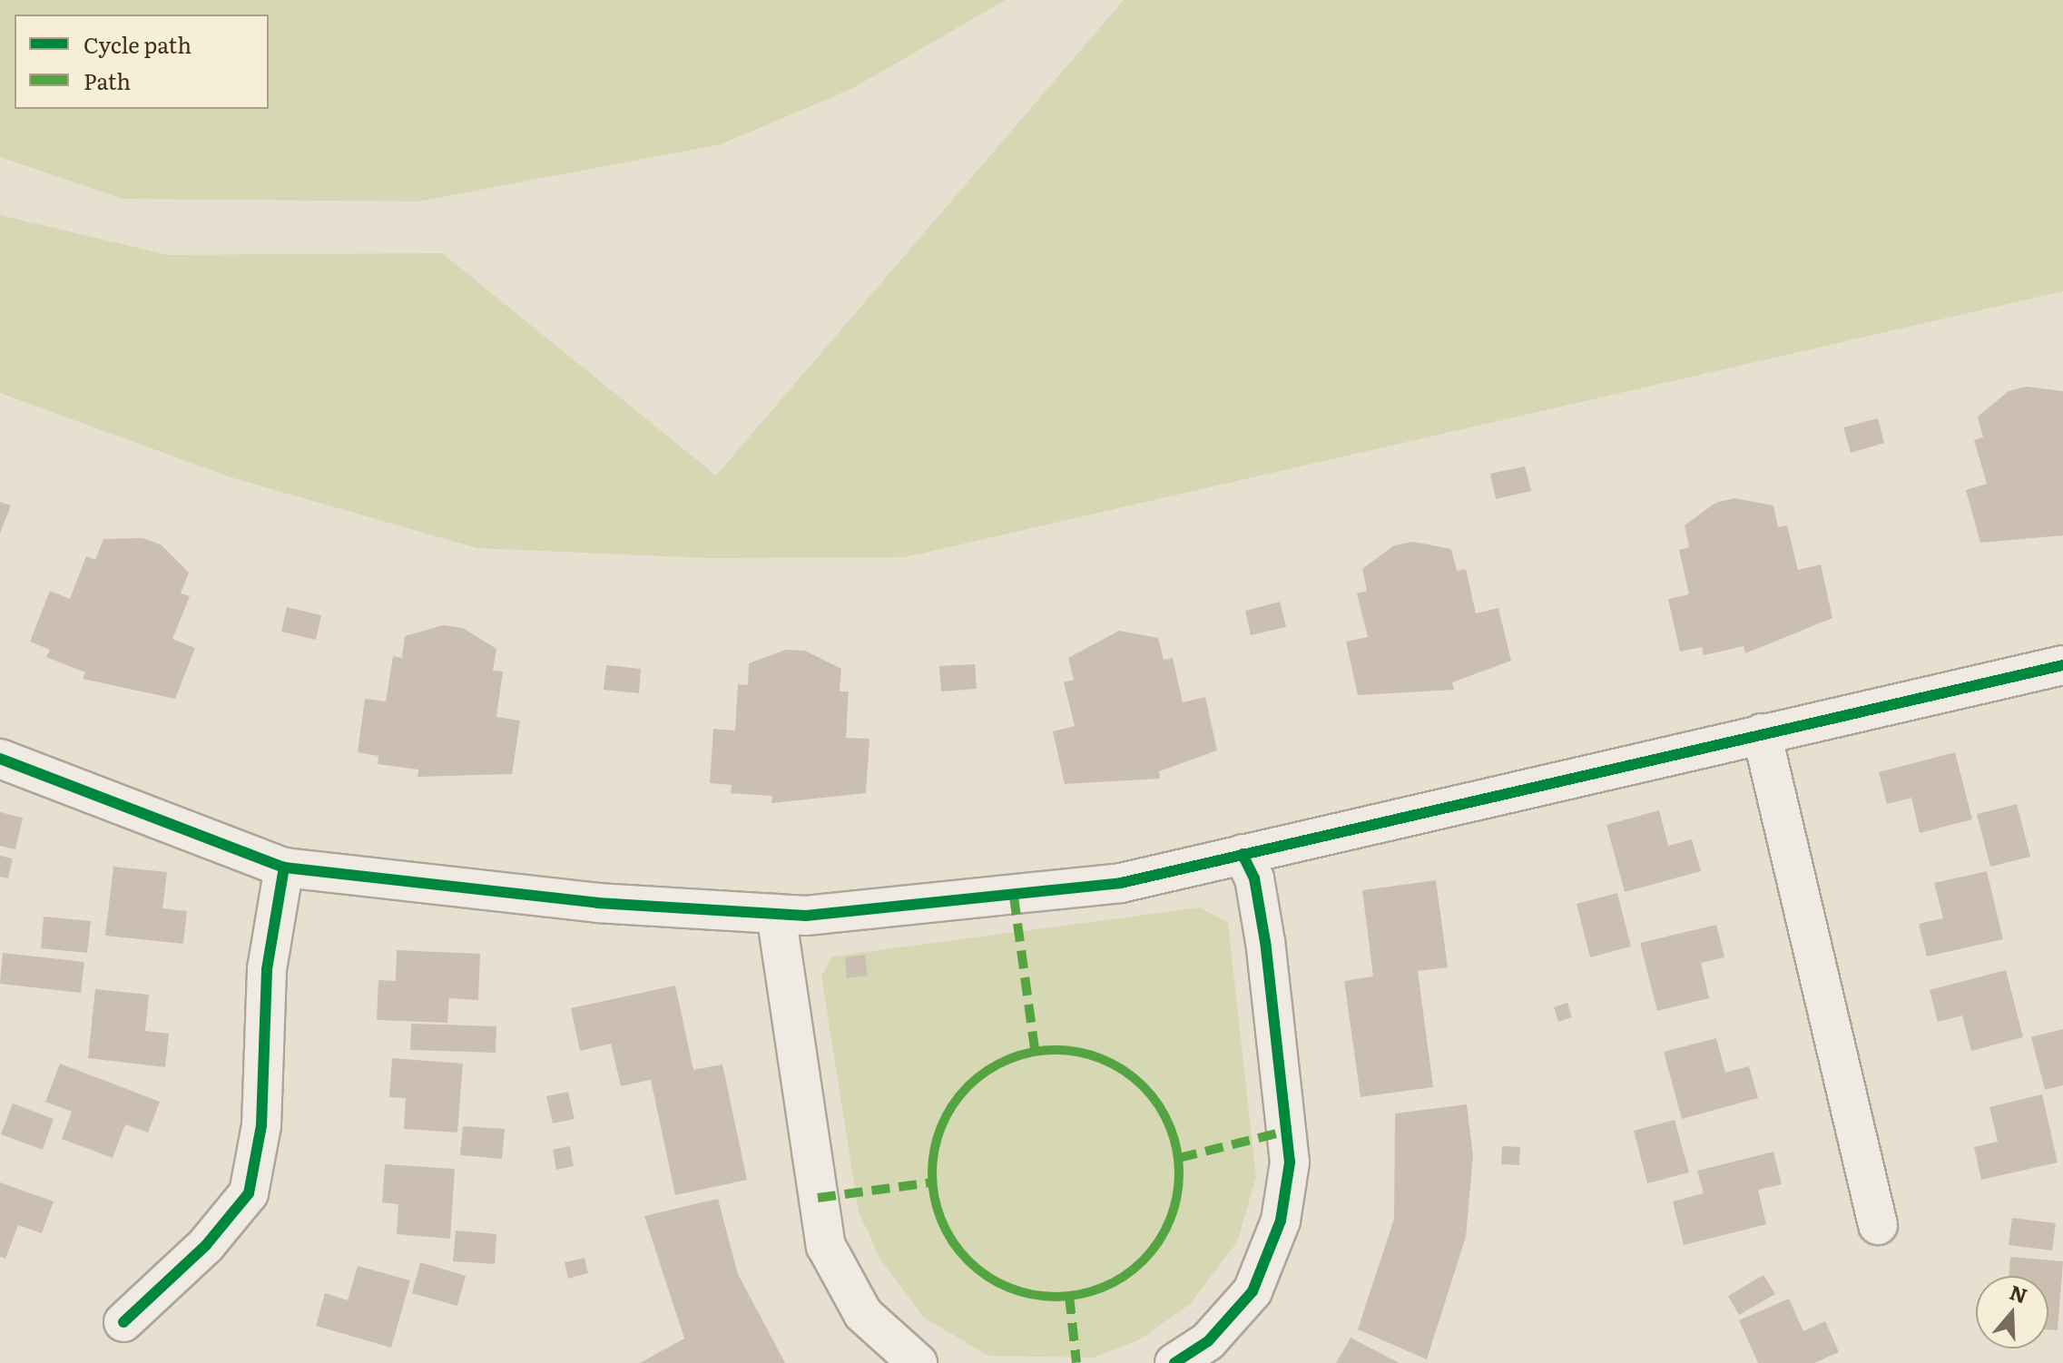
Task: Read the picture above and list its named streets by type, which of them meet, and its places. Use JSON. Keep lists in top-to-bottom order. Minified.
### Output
{"legend":["Cycle path","Path"],"north":"top"}
